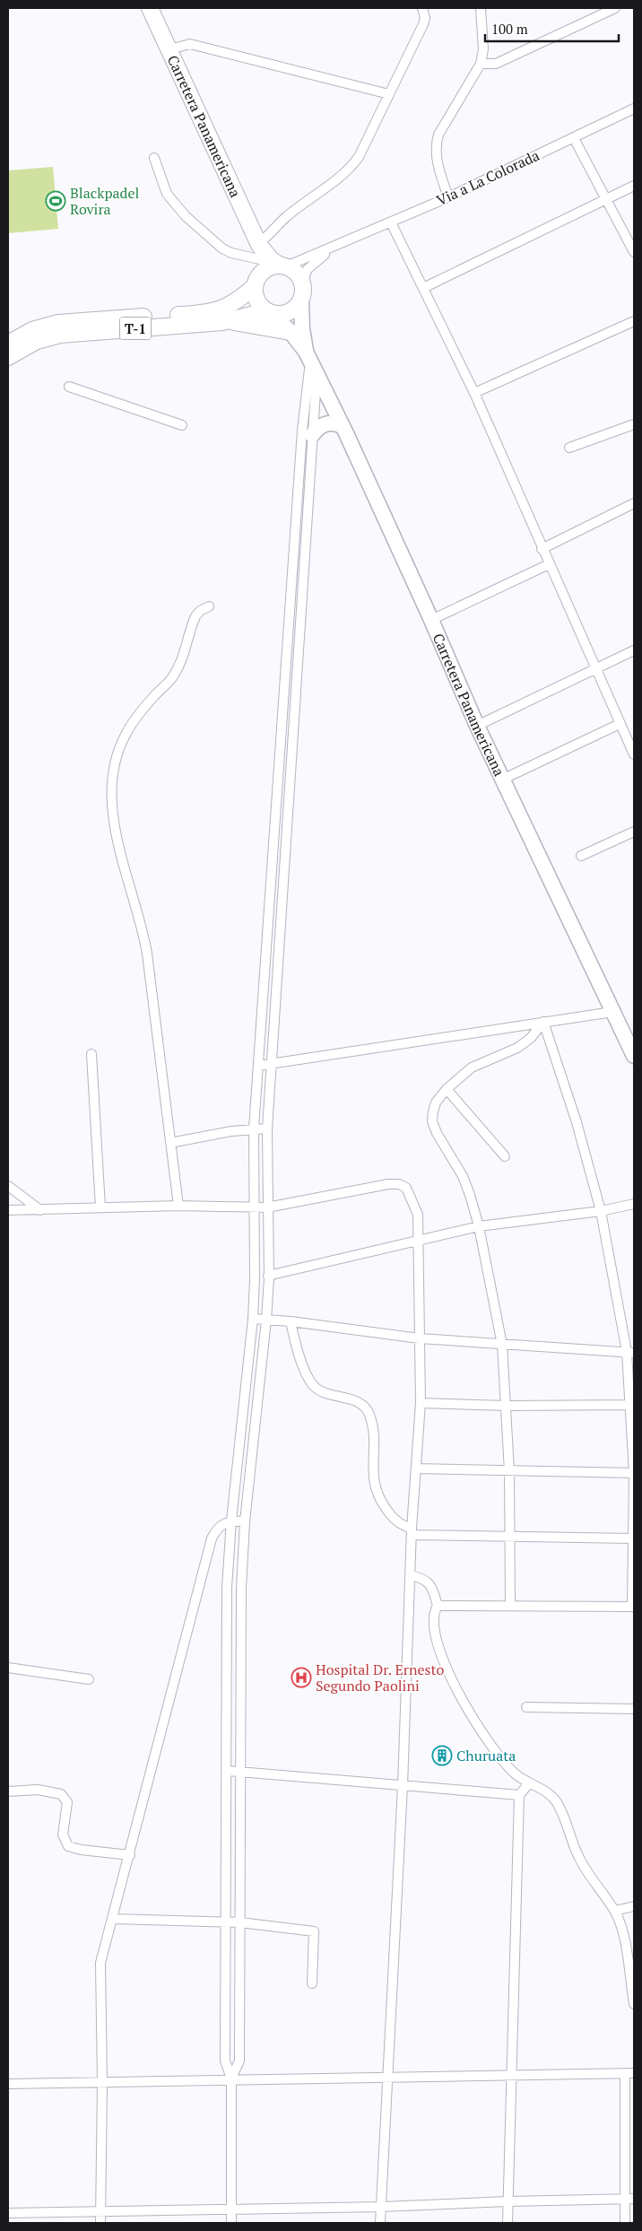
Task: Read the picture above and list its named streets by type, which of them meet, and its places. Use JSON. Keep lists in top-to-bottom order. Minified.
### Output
{"streets":{"highway":["Carretera Panamericana","T-1"],"street":["Via a La Colorada"]},"crossings":[["Carretera Panamericana","Via a La Colorada"],["Carretera Panamericana","T-1"],["Via a La Colorada","T-1"]],"places":{"sports":["Blackpadel Rovira"],"hospital":["Hospital Dr. Ernesto Segundo Paolini"],"building":["Churuata"]},"scale_bar":"100 m"}
